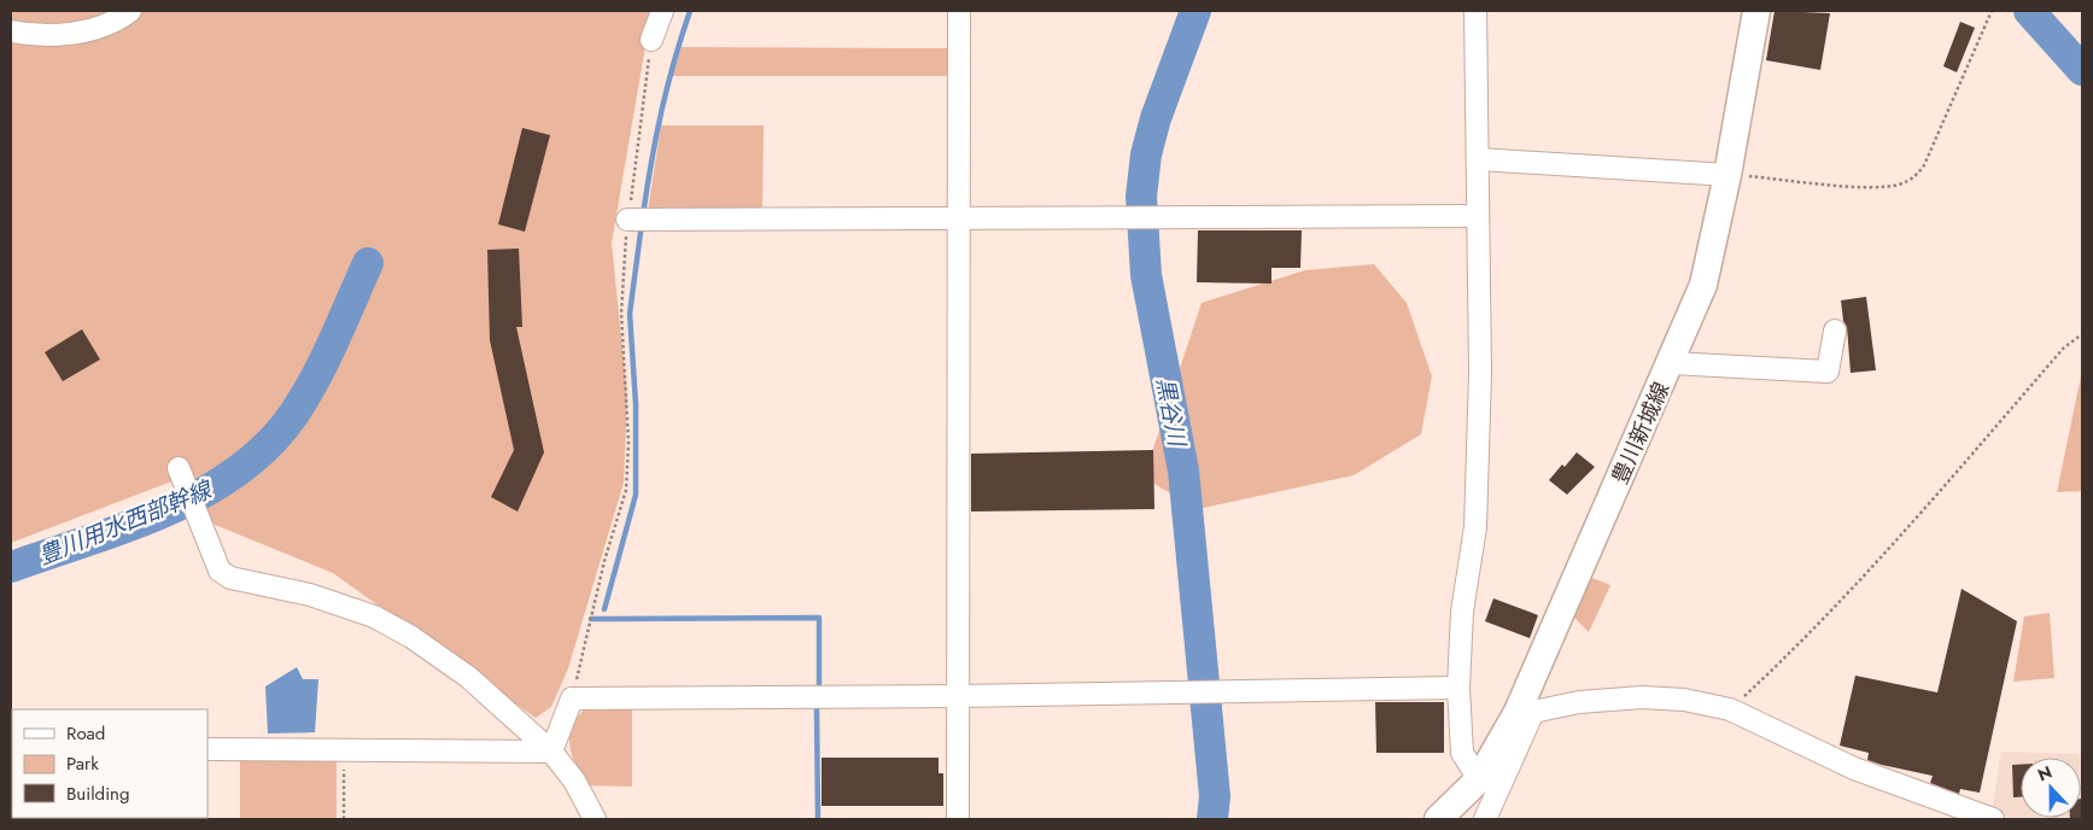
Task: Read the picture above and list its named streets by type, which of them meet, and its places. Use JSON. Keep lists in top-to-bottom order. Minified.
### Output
{"streets":{"main road":["豊川新城線"]},"water":["黒谷川","豊川用水西部幹線"],"legend":["Road","Park","Building"],"north":"top"}
